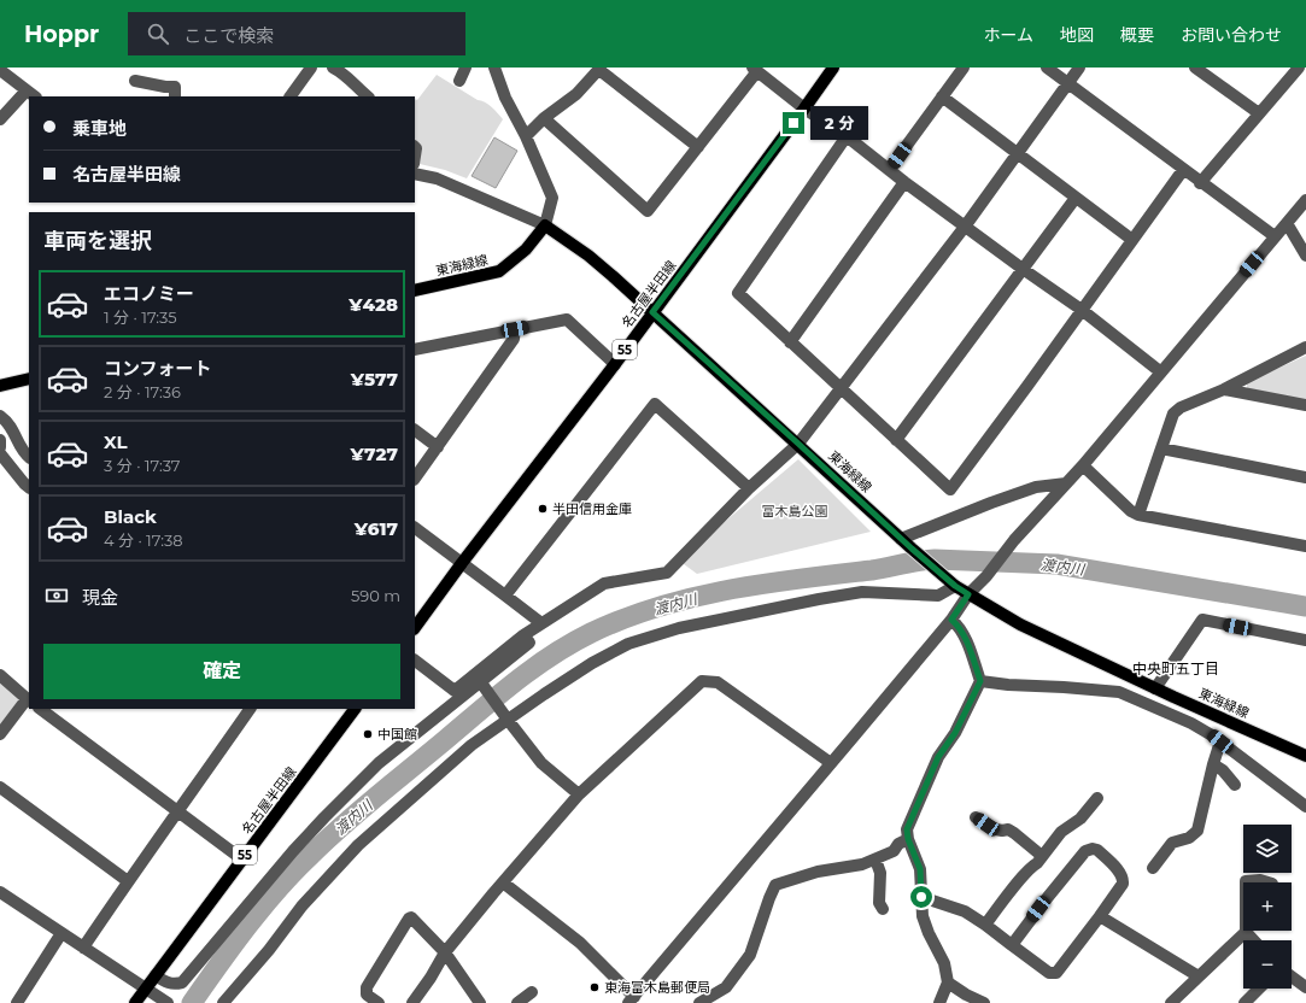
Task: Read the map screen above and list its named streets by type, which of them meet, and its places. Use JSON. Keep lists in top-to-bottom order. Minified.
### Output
{"streets":{"main road":["東海緑線","名古屋半田線","55"]},"crossings":[["東海緑線","名古屋半田線"]],"districts":["中央町五丁目"],"water":["渡内川"],"parks":["富木島公園"],"places":["半田信用金庫","中国館","東海富木島郵便局"],"page":{"header":"Hoppr","search":"ここで検索","nav":["ホーム","地図","概要","お問い合わせ"],"banner":["乗車地","名古屋半田線"],"bubble":"2 分","heading":"車両を選択","list":[{"name":"エコノミー","note":"1 分 · 17:35","value":"¥428"},{"name":"コンフォート","note":"2 分 · 17:36","value":"¥577"},{"name":"XL","note":"3 分 · 17:37","value":"¥727"},{"name":"Black","note":"4 分 · 17:38","value":"¥617"}],"pay":["現金","590 m"],"buttons":"確定","map_buttons":["+","−"]}}
